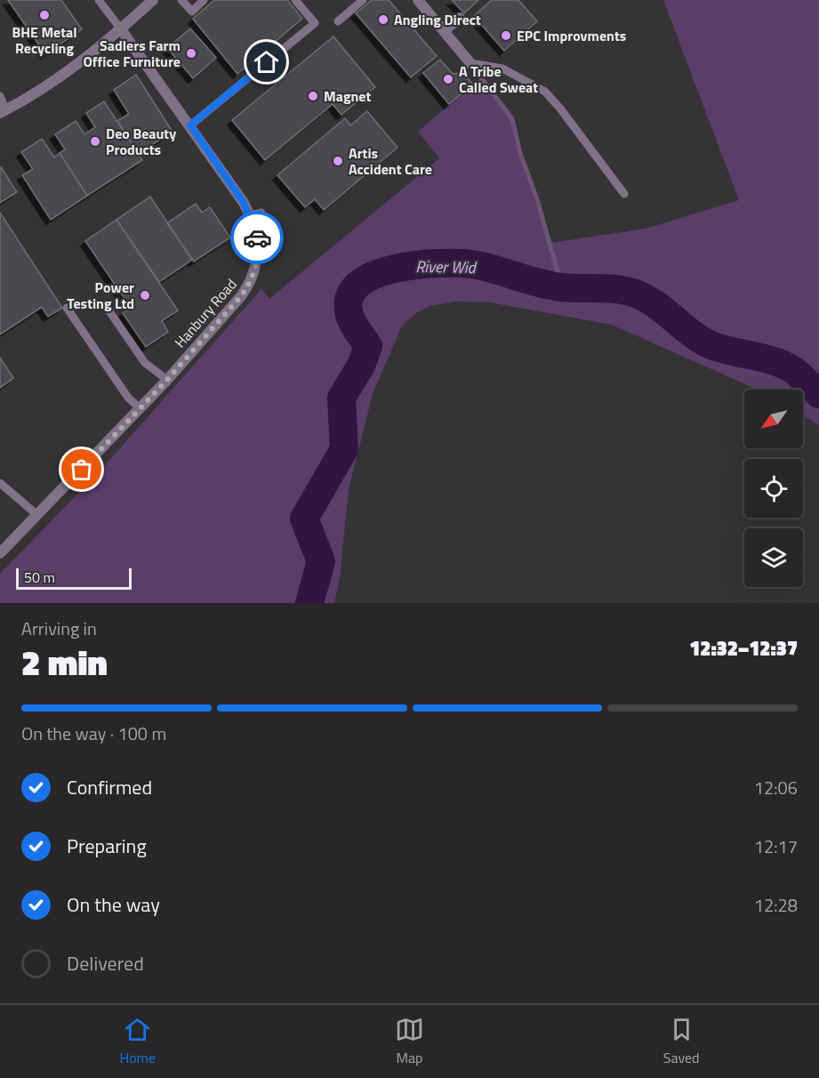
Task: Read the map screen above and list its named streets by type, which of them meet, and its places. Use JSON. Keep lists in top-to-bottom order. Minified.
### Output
{"streets":{"street":["Hanbury Road"]},"water":["River Wid"],"places":["BHE Metal Recycling","Angling Direct","EPC Improvments","Sadlers Farm Office Furniture","A Tribe Called Sweat","Magnet","Deo Beauty Products","Artis Accident Care","Power Testing Ltd"],"scale_bar":"50 m","north":"bottom left","page":{"scale":"50 m","heading":["2 min","Arriving in","12:32–12:37"],"bar":"On the way · 100 m","list":[["Confirmed","12:06"],["Preparing","12:17"],["On the way","12:28"],"Delivered"],"tabs":["Home","Map","Saved"]}}
